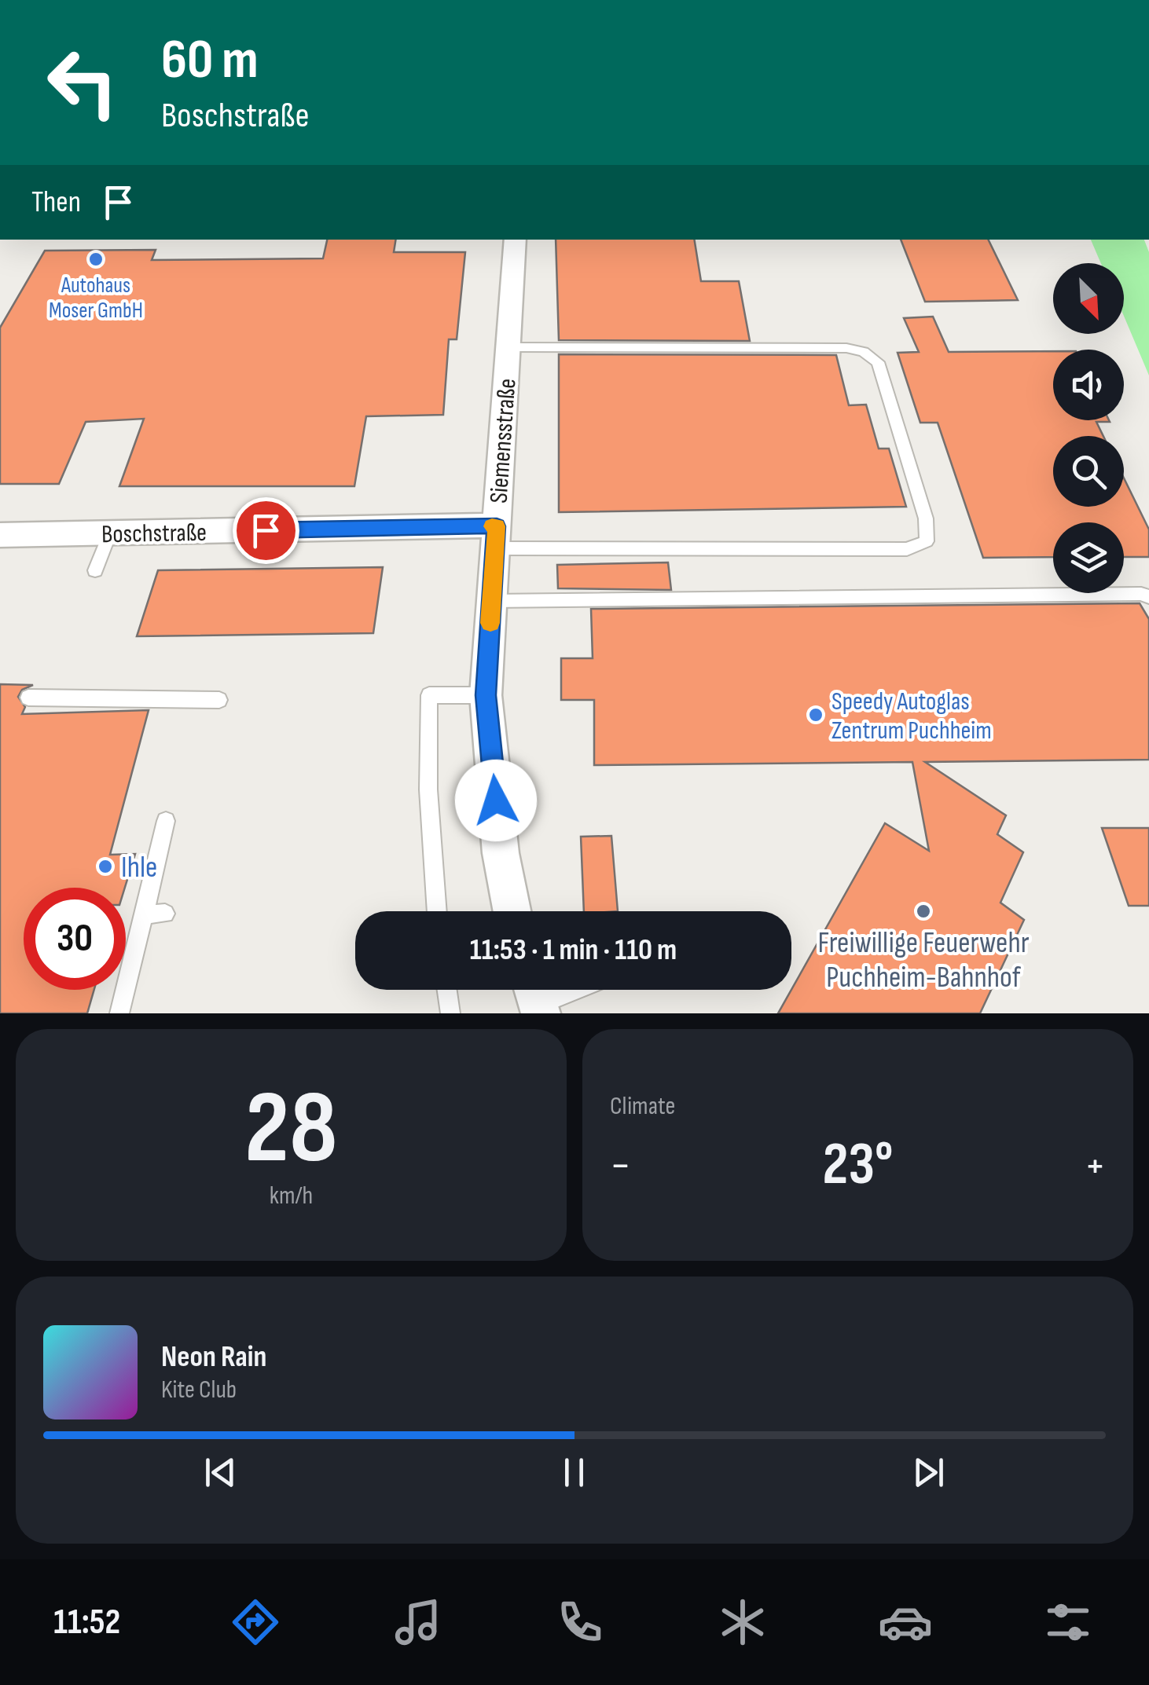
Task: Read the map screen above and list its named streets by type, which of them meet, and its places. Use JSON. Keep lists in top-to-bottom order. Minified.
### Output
{"streets":{"street":["Siemensstraße","Boschstraße"]},"crossings":[["Siemensstraße","Boschstraße"]],"places":["Autohaus Moser GmbH","Speedy Autoglas Zentrum Puchheim","Ihle","Freiwillige Feuerwehr Puchheim-Bahnhof"],"north":"bottom right","page":{"turn":["60 m","Boschstraße"],"then":"Then","limit":"30","trip":"11:53 · 1 min · 110 m","tile":[["28","km/h"],"Climate"],"heat":["−","23°","+"],"song":["Neon Rain","Kite Club"],"tabs":"11:52"}}
